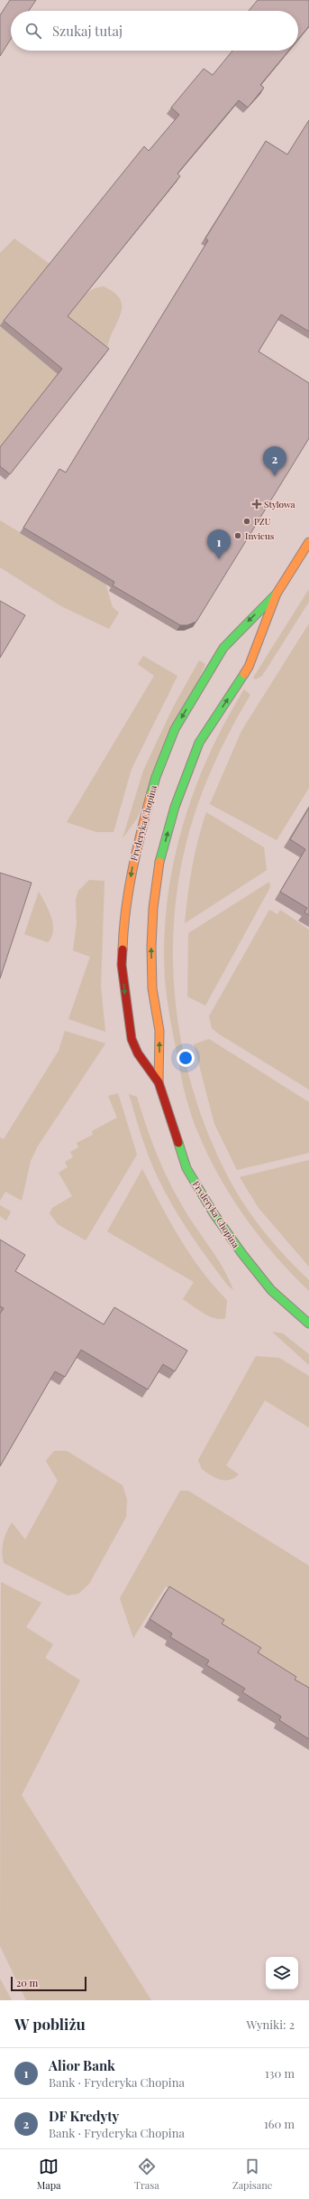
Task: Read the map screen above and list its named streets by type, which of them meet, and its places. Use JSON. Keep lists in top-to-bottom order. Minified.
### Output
{"streets":{"street":["Fryderyka Chopina"]},"places":{"health":["Stylowa"],"other":["PZU","Invicus"]},"scale_bar":"20 m","page":{"search":"Szukaj tutaj","pins":["2","1"],"scale":"20 m","heading":["W pobliżu","Wyniki: 2"],"list":[{"mark":"1","name":"Alior Bank","note":"Bank · Fryderyka Chopina","value":"130 m"},{"mark":"2","name":"DF Kredyty","note":"Bank · Fryderyka Chopina","value":"160 m"}],"nav":["Mapa","Trasa","Zapisane"]}}
